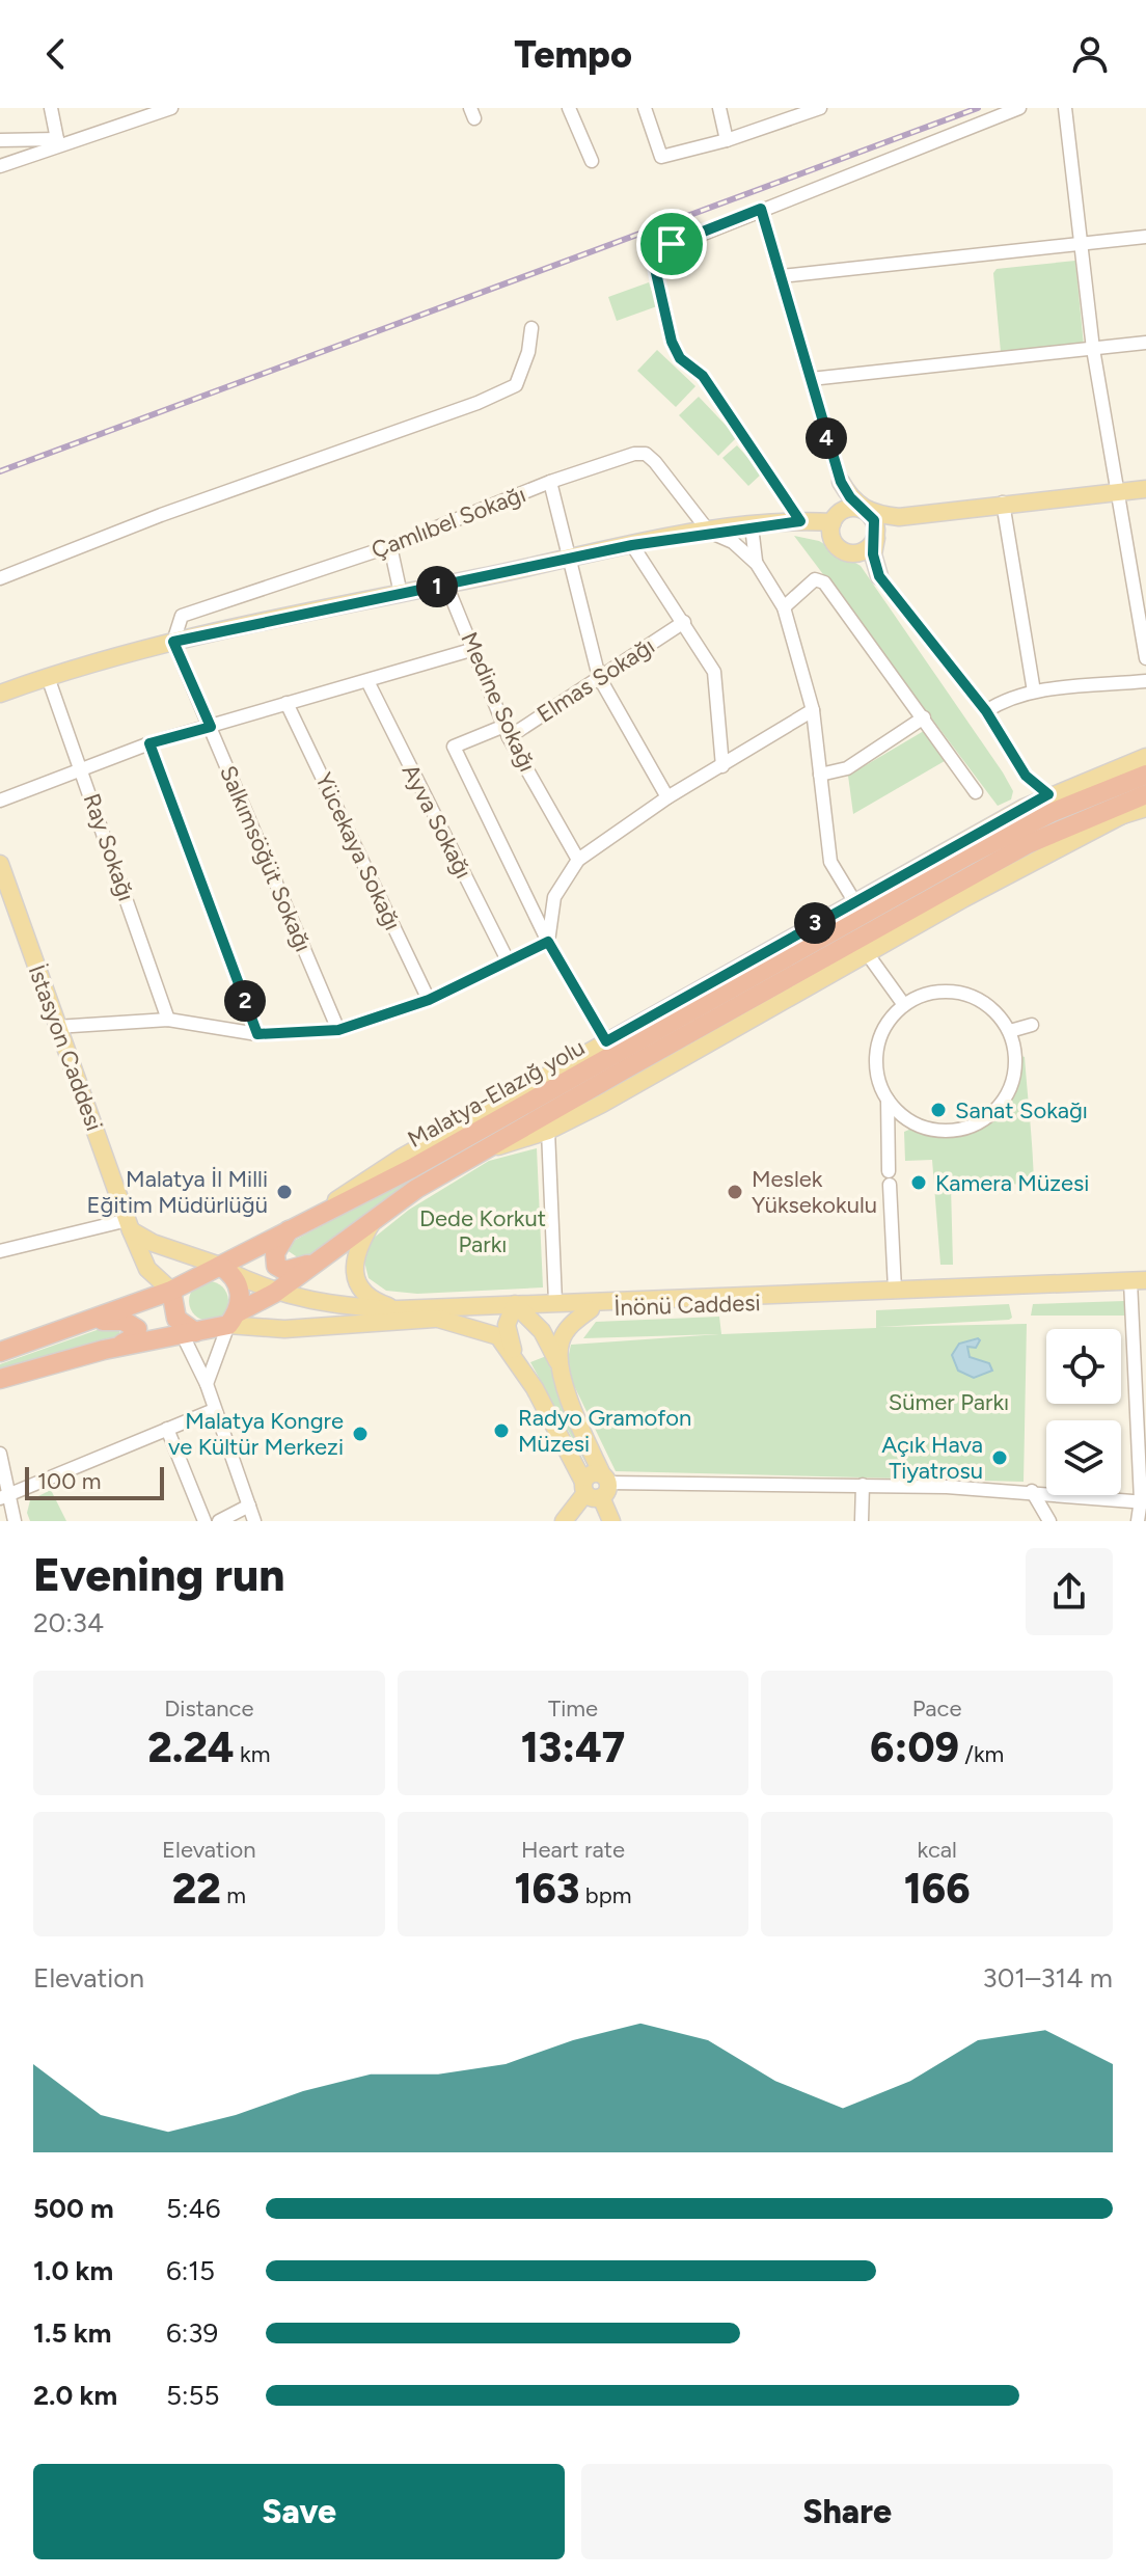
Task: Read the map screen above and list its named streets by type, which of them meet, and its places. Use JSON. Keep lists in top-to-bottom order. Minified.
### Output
{"streets":{"highway":["Malatya-Elazığ yolu"],"main road":["İstasyon Caddesi","İnönü Caddesi"],"street":["Çamlıbel Sokağı","Elmas Sokağı","Medine Sokağı","Ayva Sokağı","Ray Sokağı","Yücekaya Sokağı","Salkımsöğüt Sokağı"]},"crossings":[["Çamlıbel Sokağı","Salkımsöğüt Sokağı"],["Elmas Sokağı","Medine Sokağı"],["İstasyon Caddesi","Malatya-Elazığ yolu"],["Malatya-Elazığ yolu","İnönü Caddesi"]],"parks":["Dede Korkut Parkı","Sümer Parkı"],"places":["Sanat Sokağı","Kamera Müzesi","Malatya İl Milli Eğitim Müdürlüğü","Meslek Yüksekokulu","Radyo Gramofon Müzesi","Malatya Kongre ve Kültür Merkezi","Açık Hava Tiyatrosu"],"scale_bar":"100 m","page":{"header":"Tempo","pins":["4","1","3","2"],"scale":"100 m","heading":["Evening run","20:34"],"stats":[["Distance","2.24 km"],["Time","13:47"],["Pace","6:09 /km"],["Elevation","22 m"],["Heart rate","163 bpm"],["kcal","166"]],"chart":["Elevation","301–314 m"],"list":[{"name":"500 m","note":"5:46"},{"name":"1.0 km","note":"6:15"},{"name":"1.5 km","note":"6:39"},{"name":"2.0 km","note":"5:55"}],"buttons":["Save","Share"]}}
